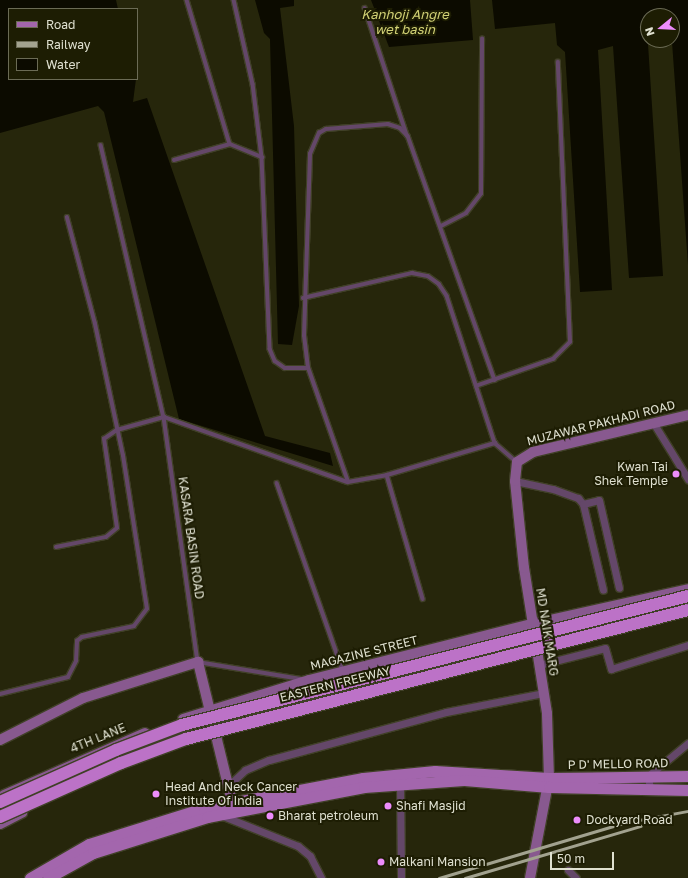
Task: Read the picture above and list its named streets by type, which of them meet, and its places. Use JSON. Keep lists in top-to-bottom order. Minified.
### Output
{"streets":{"highway":["EASTERN FREEWAY"],"main road":["P D' MELLO ROAD"],"street":["MUZAWAR PAKHADI ROAD","MD NAIK MARG","MAGAZINE STREET","4TH LANE"],"lane":["KASARA BASIN ROAD"]},"crossings":[["MUZAWAR PAKHADI ROAD","MD NAIK MARG"],["KASARA BASIN ROAD","MAGAZINE STREET"],["MD NAIK MARG","MAGAZINE STREET"],["MD NAIK MARG","P D' MELLO ROAD"],["MAGAZINE STREET","4TH LANE"]],"water":["Kanhoji Angre wet basin"],"places":["Kwan Tai Shek Temple","Head And Neck Cancer Institute Of India","Shafi Masjid","Bharat petroleum","Dockyard Road","Malkani Mansion"],"legend":["Road","Railway","Water"],"scale_bar":"50 m","north":"left"}
